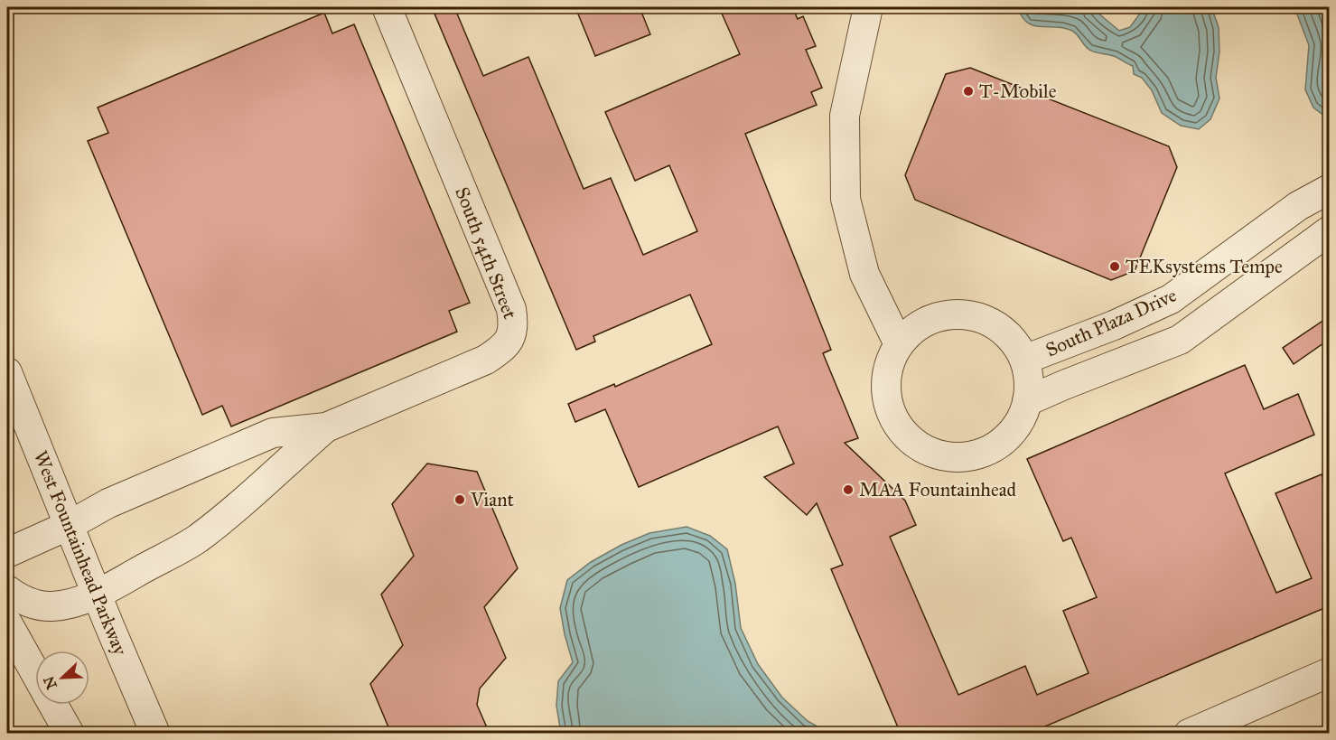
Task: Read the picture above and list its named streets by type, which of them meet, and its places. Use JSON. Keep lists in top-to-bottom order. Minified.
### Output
{"streets":{"street":["South 54th Street","South Plaza Drive","West Fountainhead Parkway"]},"crossings":[["South 54th Street","West Fountainhead Parkway"]],"places":["T-Mobile","TEKsystems Tempe","MAA Fountainhead","Viant"],"north":"bottom left"}
